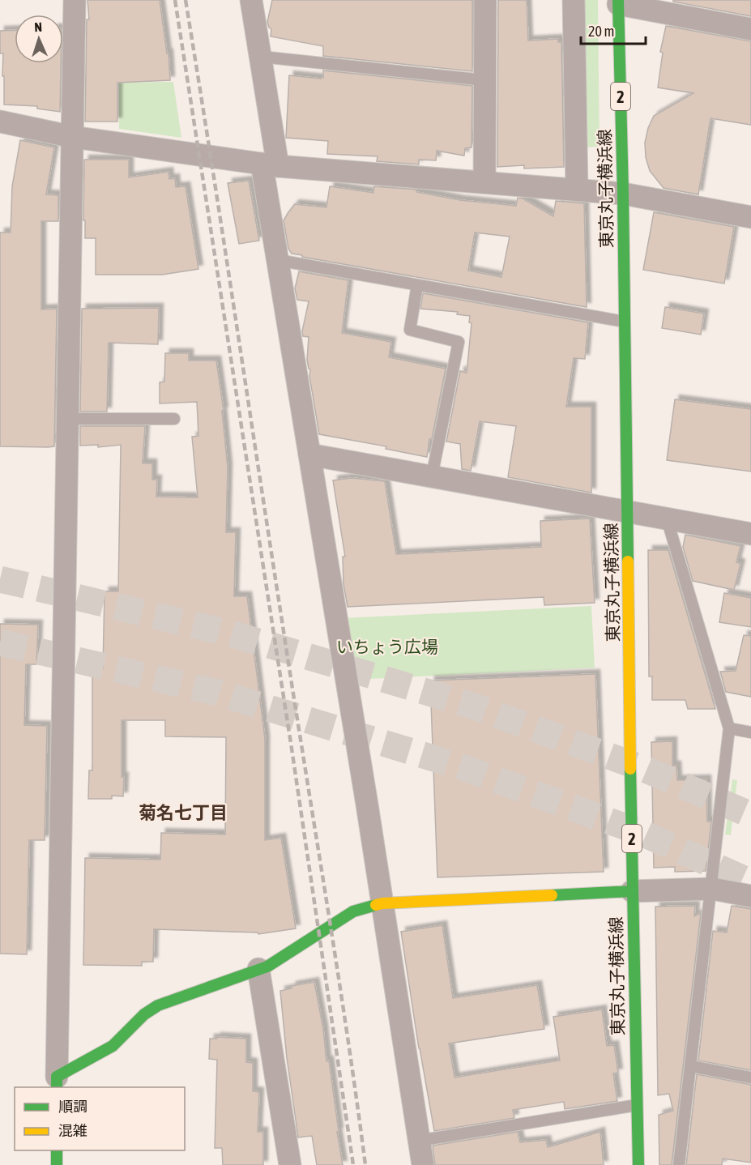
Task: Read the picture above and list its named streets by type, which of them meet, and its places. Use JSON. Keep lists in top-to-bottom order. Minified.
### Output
{"streets":{"main road":["2","東京丸子横浜線"]},"districts":["菊名七丁目"],"parks":["いちょう広場"],"legend":["順調","混雑"],"scale_bar":"20 m","north":"top"}
